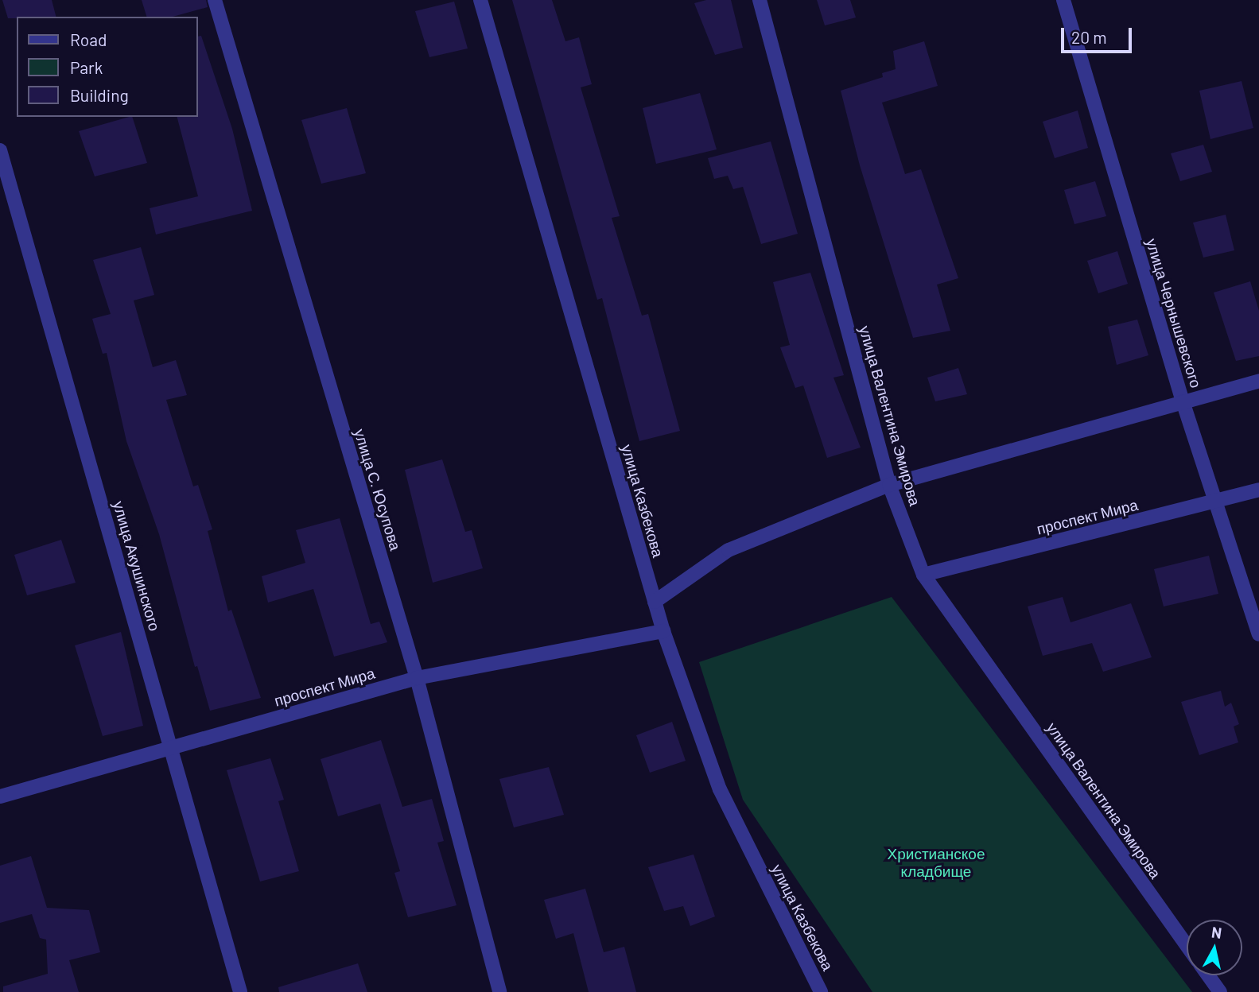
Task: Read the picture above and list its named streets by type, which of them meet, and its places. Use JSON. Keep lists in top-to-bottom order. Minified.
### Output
{"streets":{"street":["улица Чернышевского","улица Валентина Эмирова","улица С. Юсупова","улица Казбекова","проспект Мира","улица Акушинского"]},"crossings":[["улица Чернышевского","проспект Мира"],["улица Валентина Эмирова","проспект Мира"],["улица С. Юсупова","проспект Мира"],["улица Казбекова","проспект Мира"],["проспект Мира","улица Акушинского"]],"parks":["Христианское кладбище"],"legend":["Road","Park","Building"],"scale_bar":"20 m","north":"top"}
